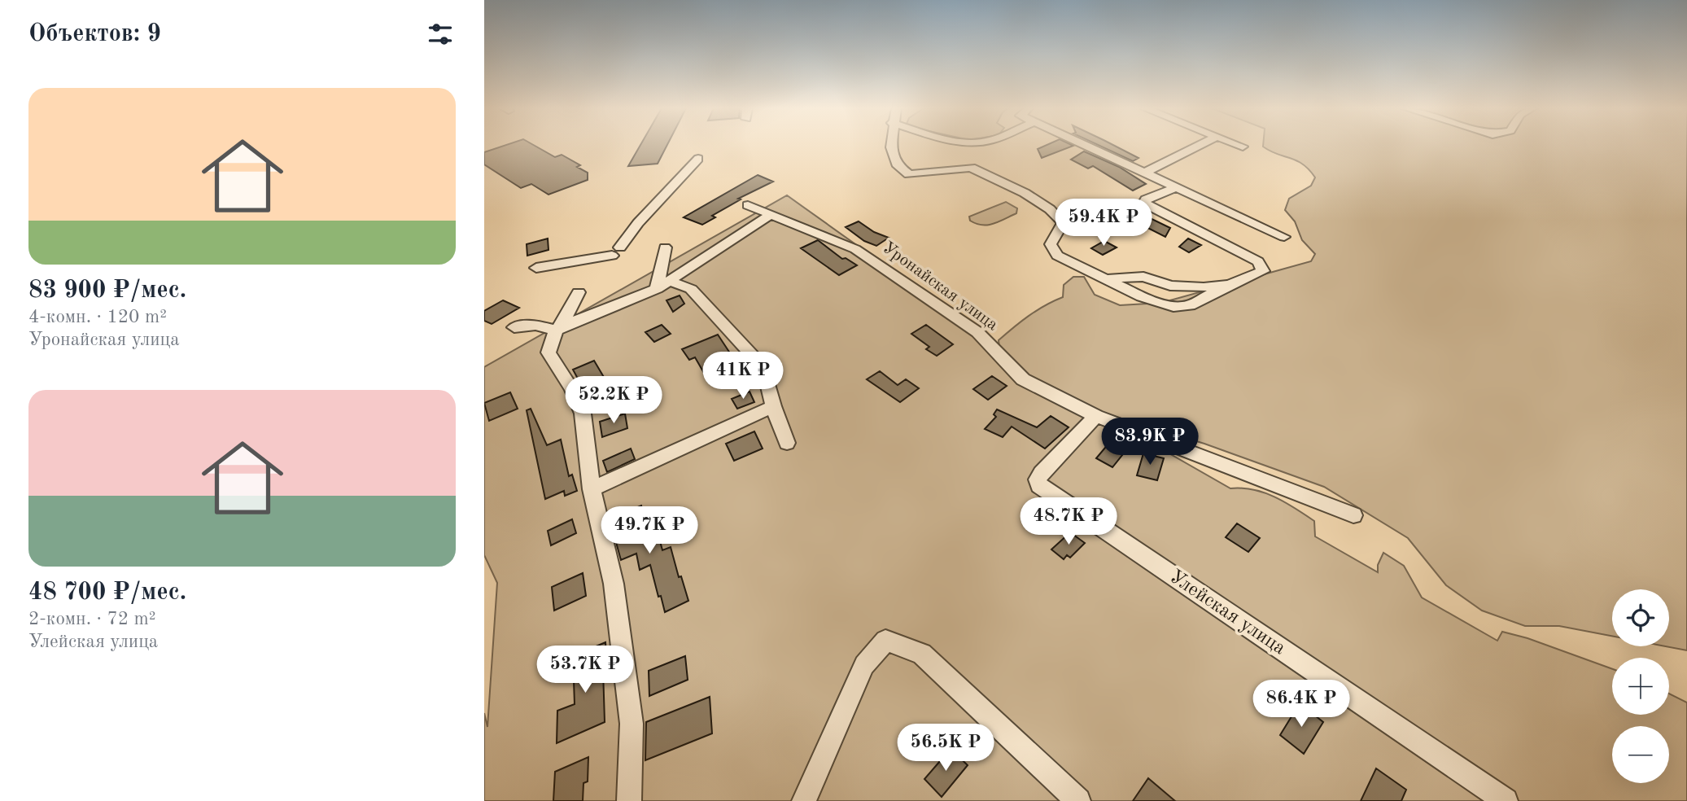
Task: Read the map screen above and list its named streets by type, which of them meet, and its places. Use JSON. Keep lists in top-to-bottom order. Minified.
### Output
{"streets":{"street":["Уронайская улица","Улейская улица"]},"crossings":[["Уронайская улица","Улейская улица"]],"page":{"heading":"Объектов: 9","list":[{"name":"83 900 ₽/мес.","note":"4-комн. · 120 m² · Уронайская улица"},{"name":"48 700 ₽/мес.","note":"2-комн. · 72 m² · Улейская улица"}],"price":["59.4K ₽","41K ₽","52.2K ₽","83.9K ₽","48.7K ₽","49.7K ₽","53.7K ₽","86.4K ₽","56.5K ₽"],"map_buttons":["+","−"]}}
